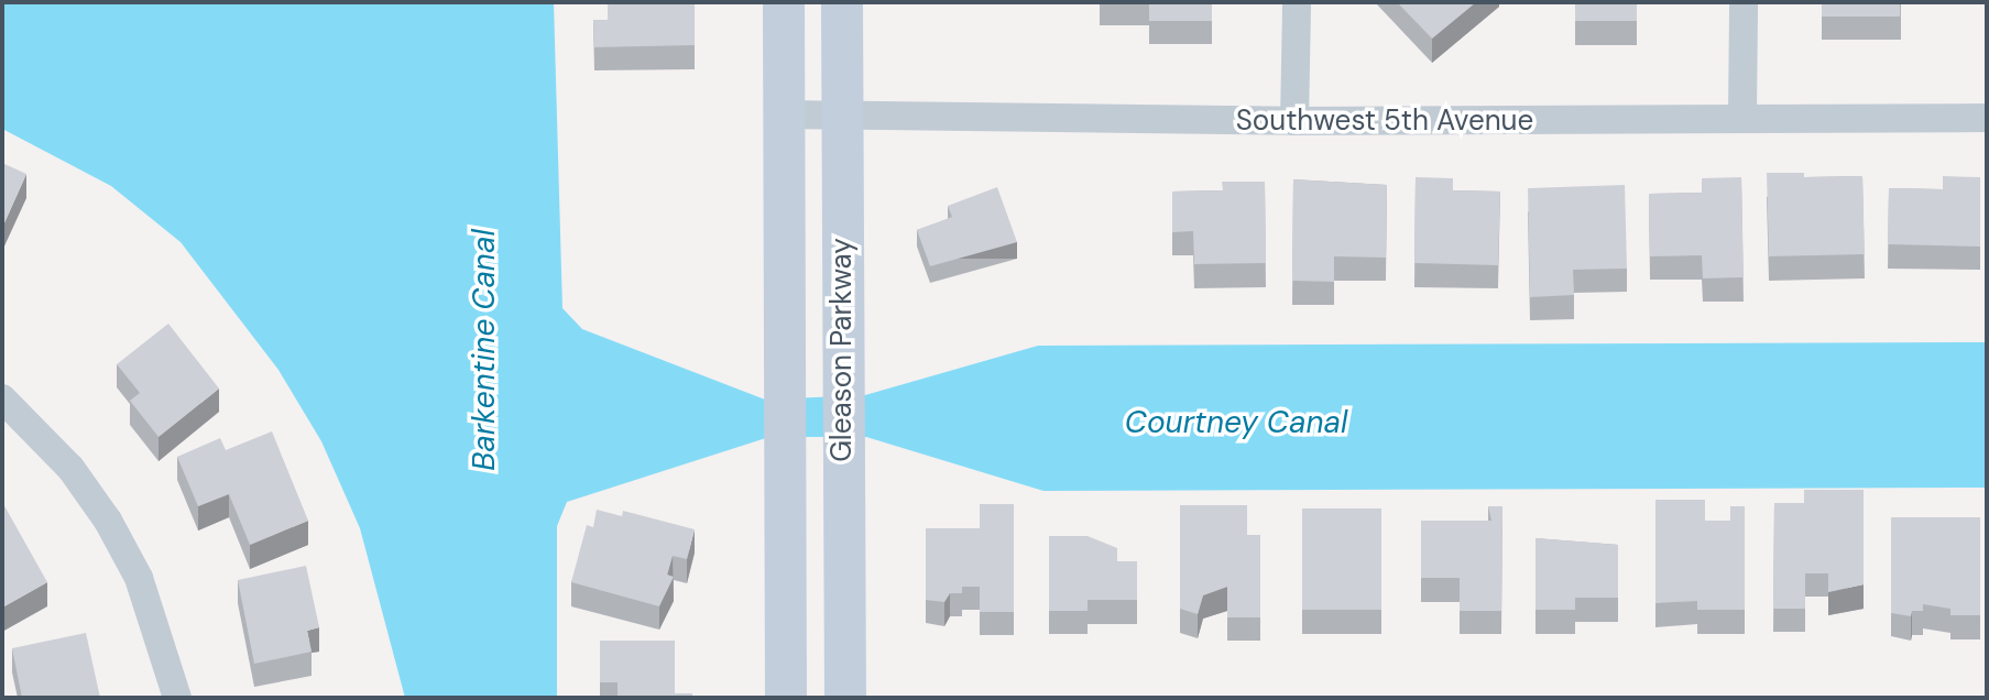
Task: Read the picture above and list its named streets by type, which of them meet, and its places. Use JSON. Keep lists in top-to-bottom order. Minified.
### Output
{"streets":{"main road":["Gleason Parkway"],"street":["Southwest 5th Avenue"]},"crossings":[["Southwest 5th Avenue","Gleason Parkway"]],"water":["Barkentine Canal","Courtney Canal"]}
